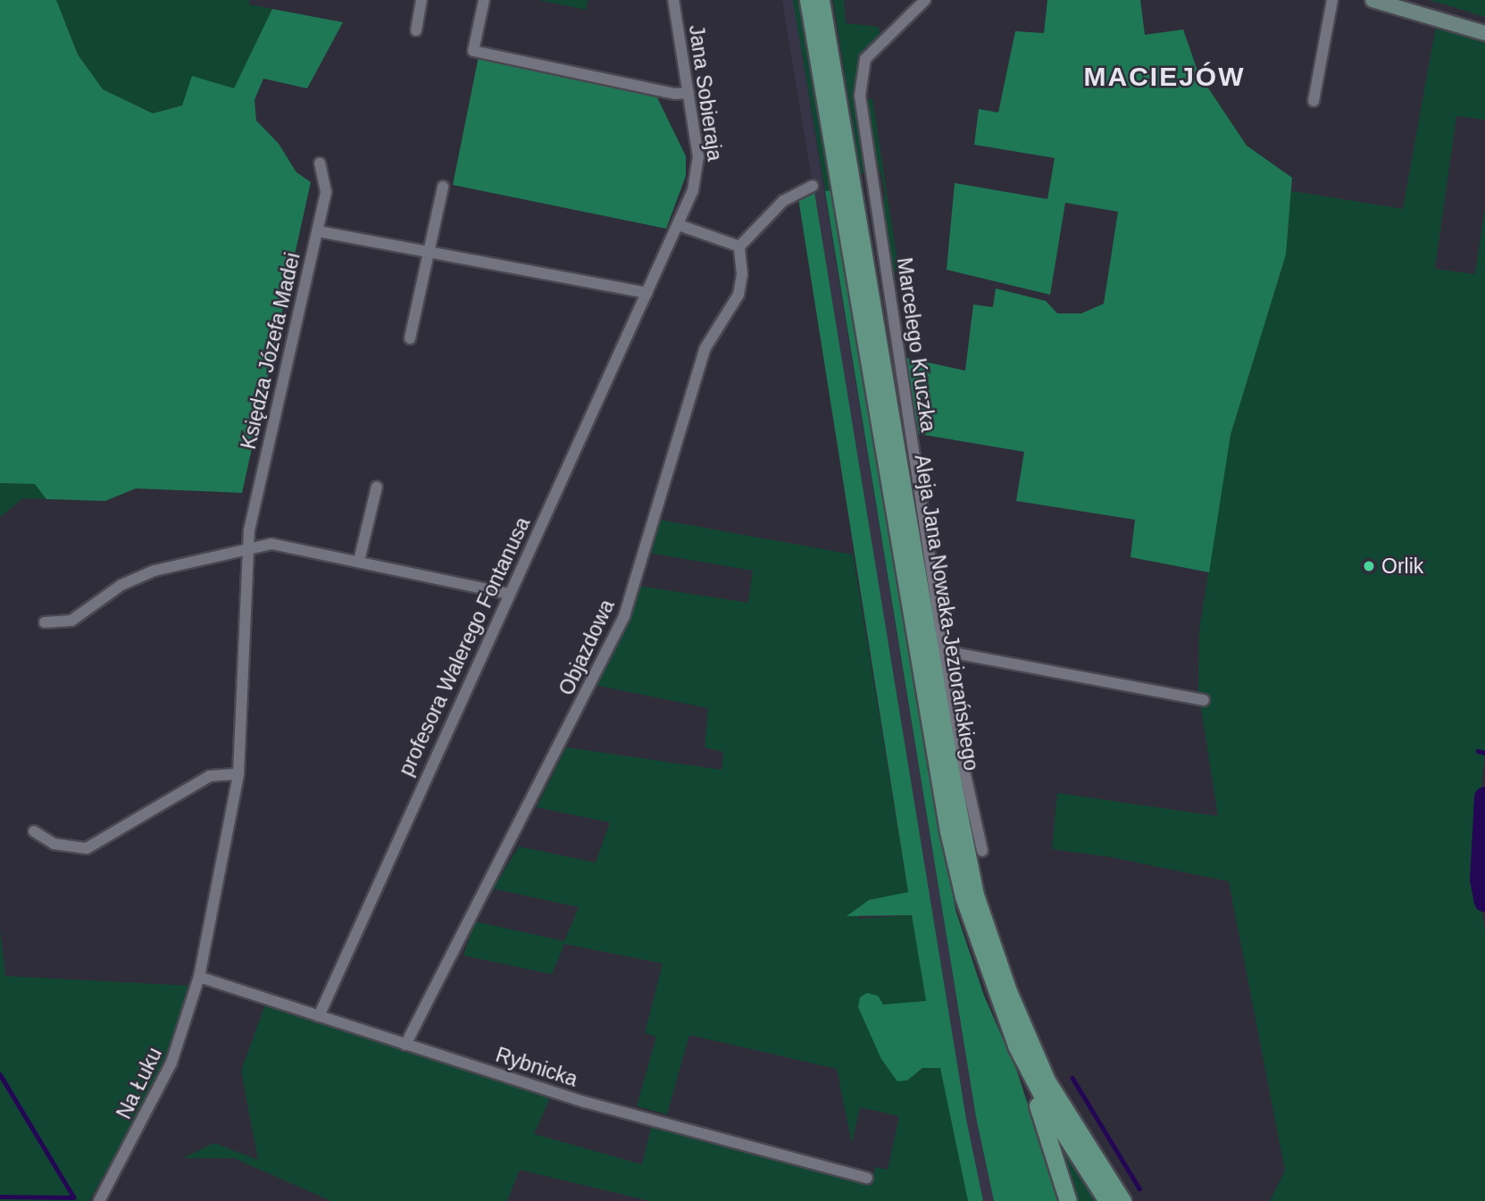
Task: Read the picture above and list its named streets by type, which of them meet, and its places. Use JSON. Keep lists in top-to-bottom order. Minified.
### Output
{"streets":{"main road":["Aleja Jana Nowaka-Jeziorańskiego"],"street":["Jana Sobieraja","Marcelego Kruczka","Księdza Józefa Madei","profesora Walerego Fontanusa","Objazdowa","Rybnicka","Na Łuku"]},"crossings":[["Jana Sobieraja","profesora Walerego Fontanusa"],["Księdza Józefa Madei","Rybnicka"],["Księdza Józefa Madei","Na Łuku"],["profesora Walerego Fontanusa","Rybnicka"],["Objazdowa","Rybnicka"],["Rybnicka","Na Łuku"]],"districts":["MACIEJÓW"],"places":["Orlik"]}
